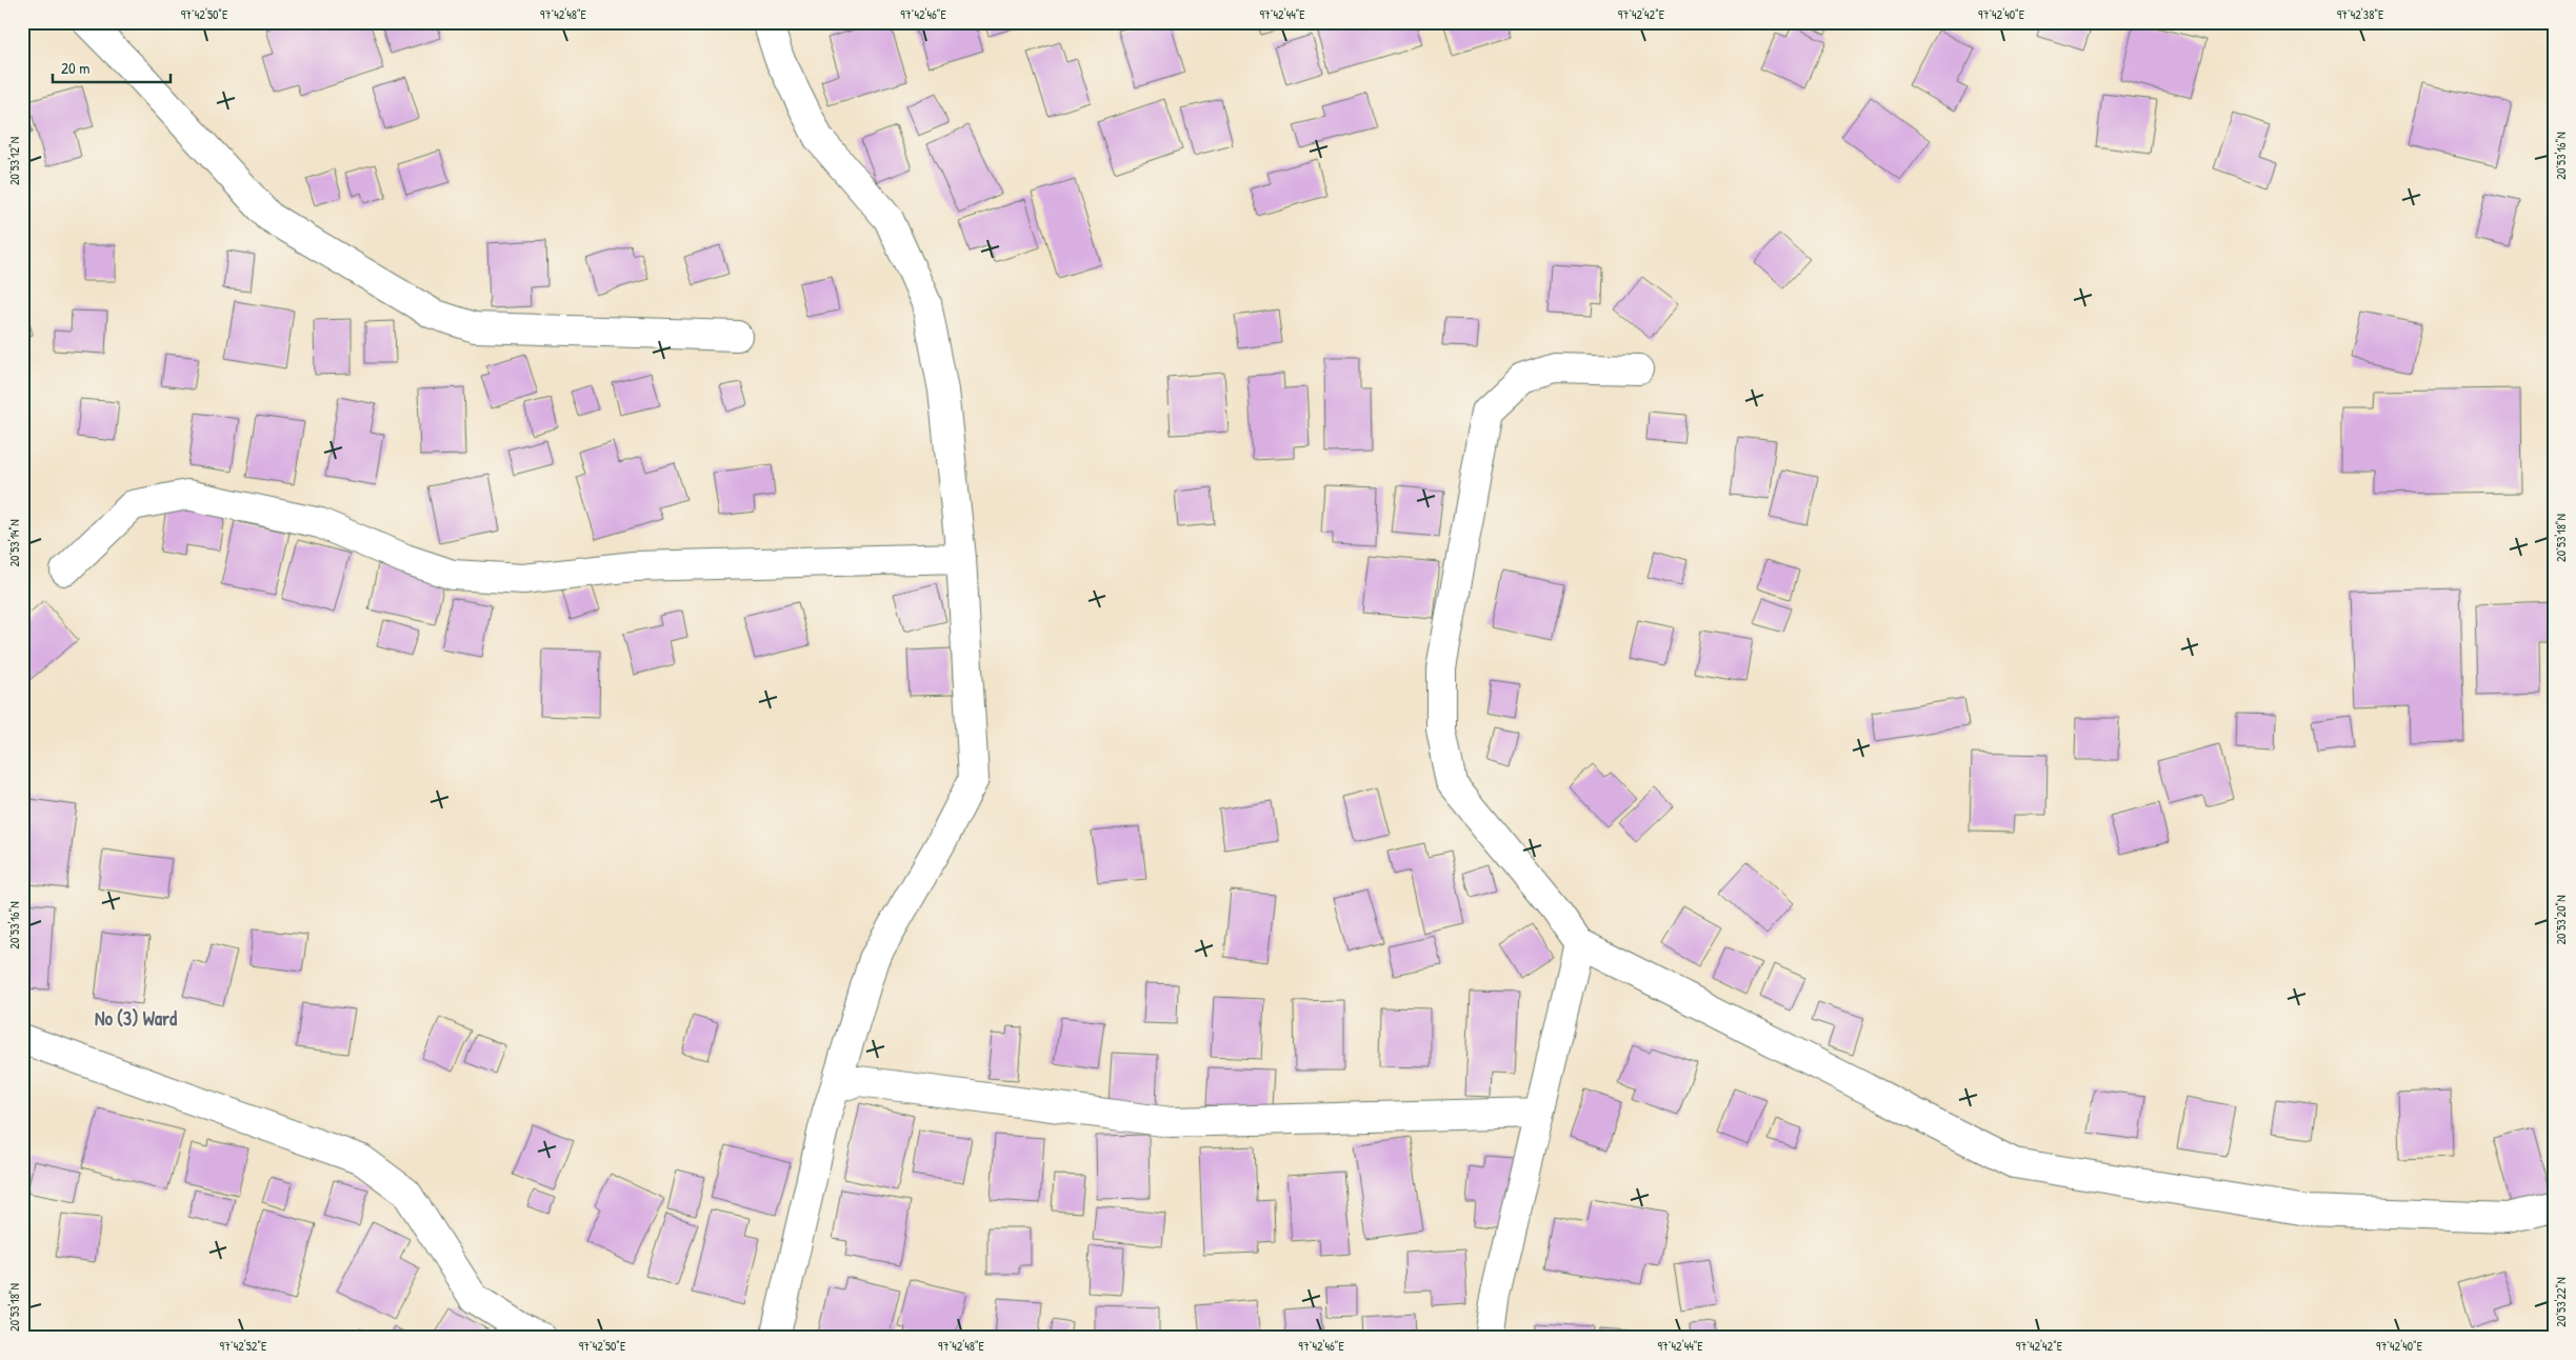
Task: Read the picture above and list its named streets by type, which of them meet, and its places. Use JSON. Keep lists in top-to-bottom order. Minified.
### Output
{"districts":["No (3) Ward"],"scale_bar":"20 m","coordinates":["97°42'50\"E","97°42'48\"E","97°42'46\"E","97°42'44\"E","97°42'42\"E","97°42'40\"E","97°42'38\"E","20°53'16\"N","20°53'12\"N","20°53'18\"N","20°53'14\"N","20°53'20\"N","20°53'22\"N","97°42'52\"E"]}
